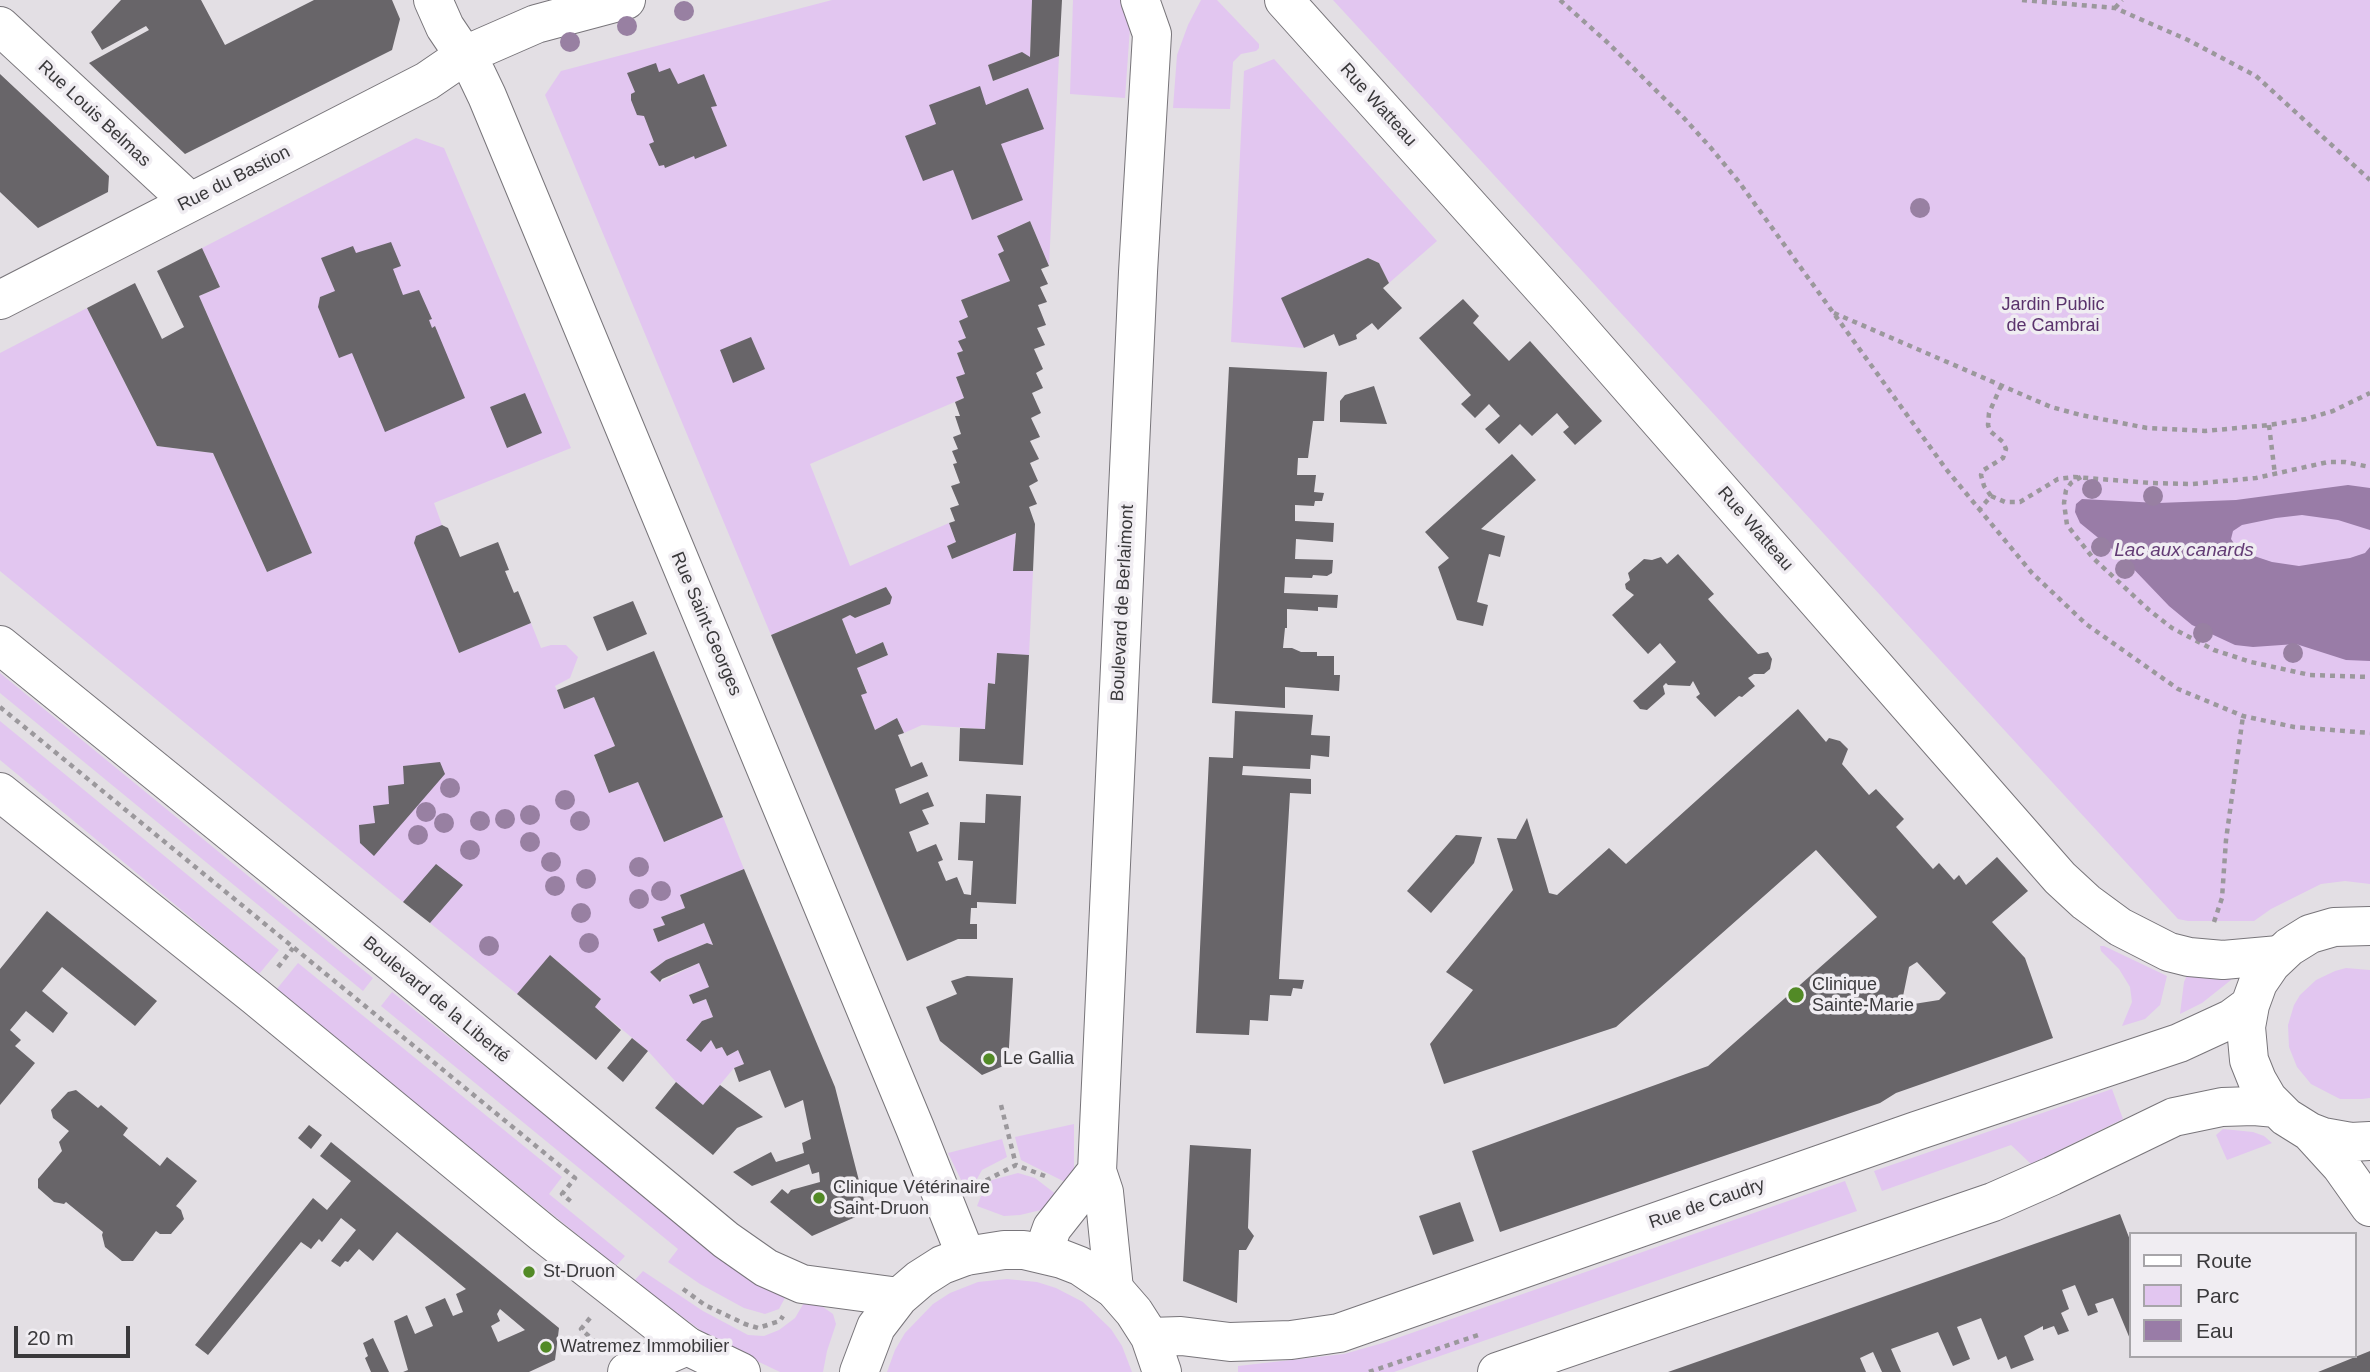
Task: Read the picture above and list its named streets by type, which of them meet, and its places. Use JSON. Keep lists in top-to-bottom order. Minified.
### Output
{"streets":{"street":["Rue Watteau","Rue Louis Belmas","Rue du Bastion","Boulevard de Berlaimont","Rue Saint-Georges","Boulevard de la Liberté","Rue de Caudry"]},"crossings":[["Rue Louis Belmas","Rue du Bastion"],["Rue du Bastion","Rue Saint-Georges"]],"water":["Lac aux canards"],"parks":["Jardin Public de Cambrai"],"places":["Clinique Sainte-Marie","Le Gallia","Clinique Vétérinaire Saint-Druon","St-Druon","Watremez Immobilier"],"legend":["Route","Parc","Eau"],"scale_bar":"20 m"}
